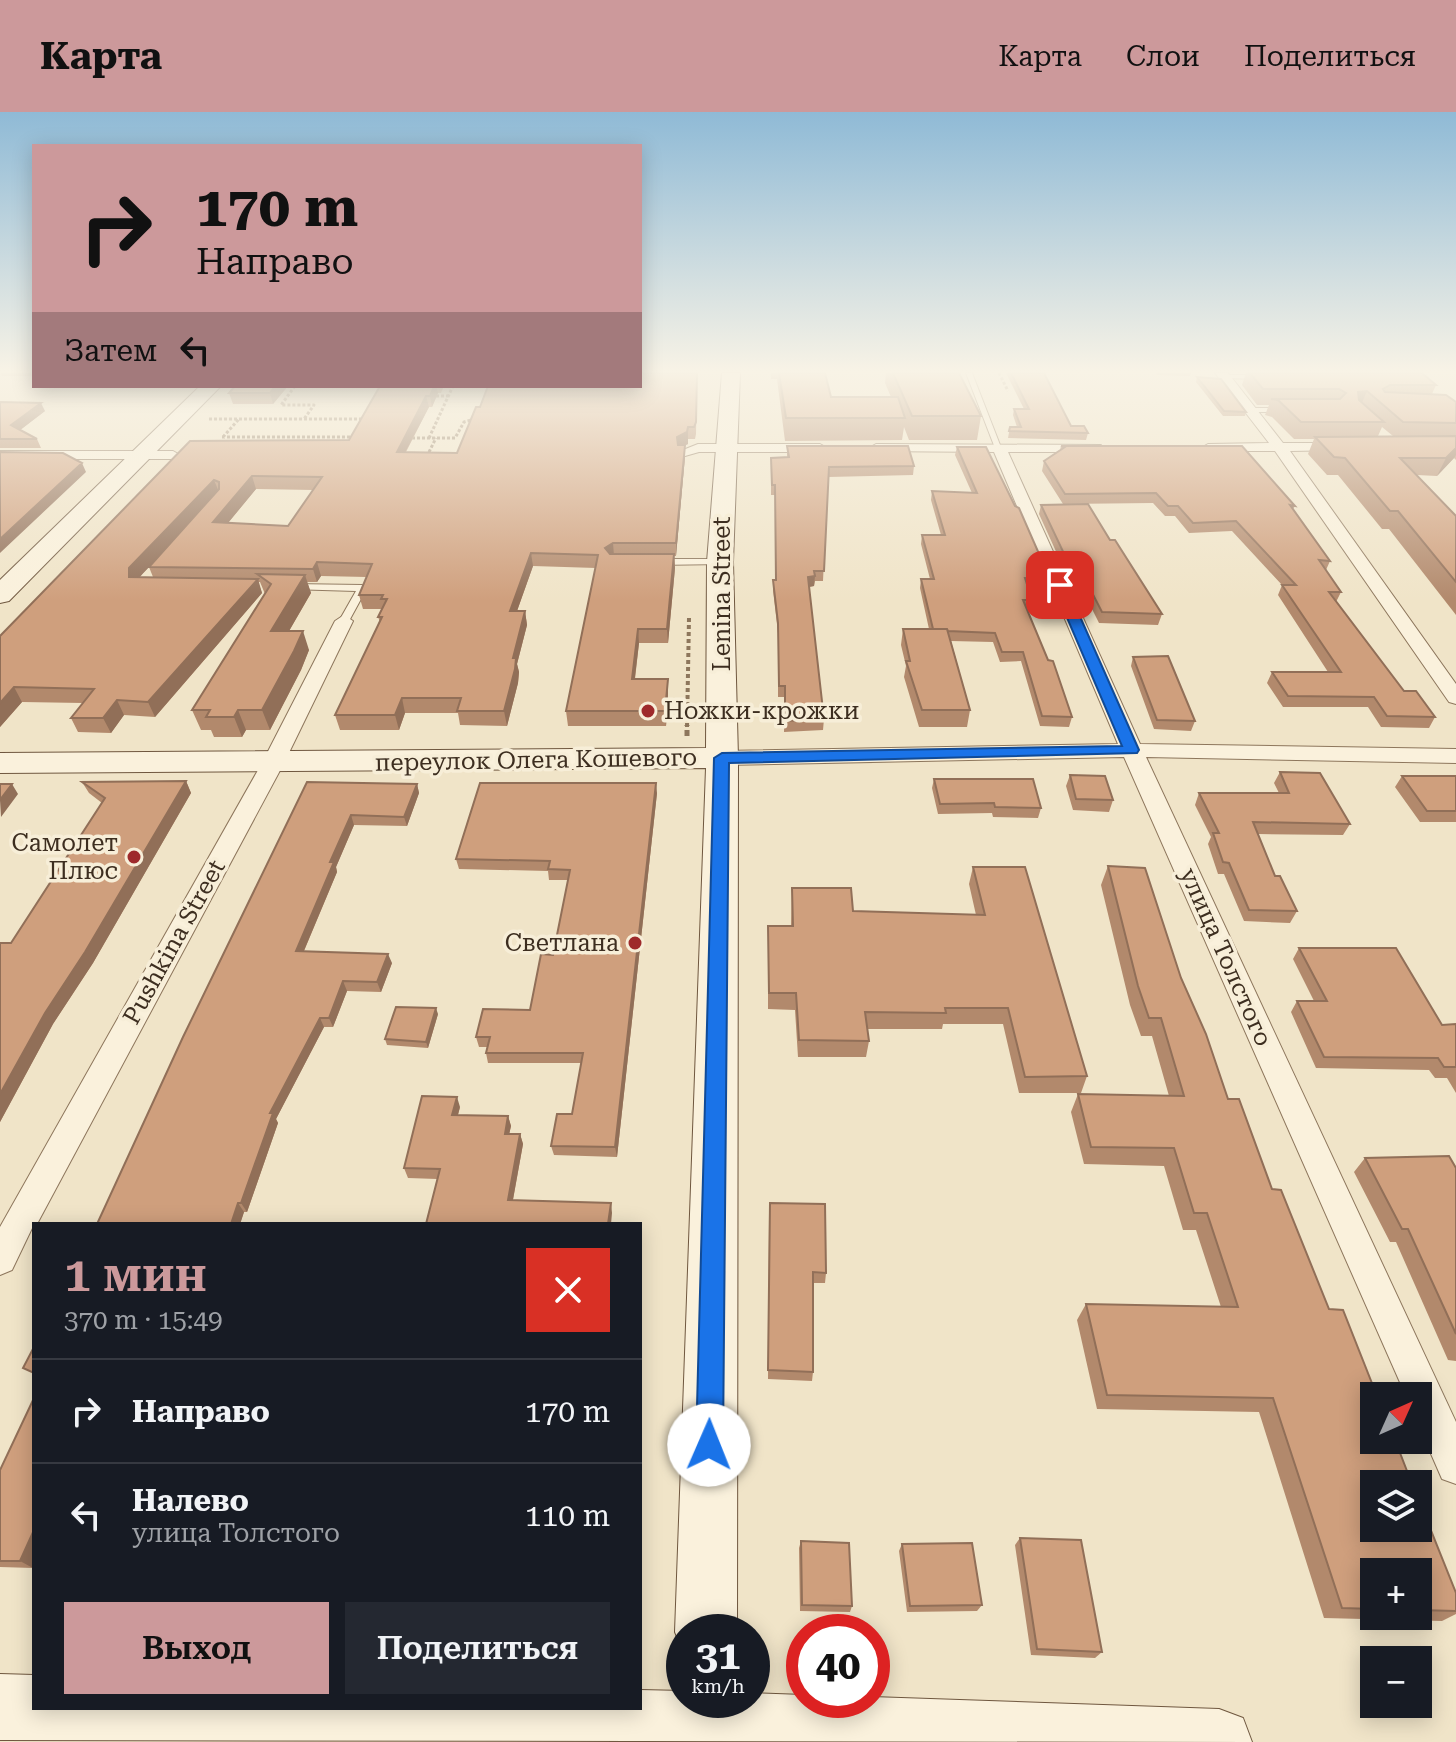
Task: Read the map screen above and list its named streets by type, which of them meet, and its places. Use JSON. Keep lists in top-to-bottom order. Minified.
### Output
{"streets":{"street":["Lenina Street","переулок Олега Кошевого","Pushkina Street","улица Толстого"]},"crossings":[["Lenina Street","переулок Олега Кошевого"],["переулок Олега Кошевого","Pushkina Street"],["переулок Олега Кошевого","улица Толстого"]],"places":["Ножки-крожки","Самолет Плюс","Светлана"],"north":"top right","page":{"header":"Карта","nav":["Карта","Слои","Поделиться"],"turn":["170 m","Направо"],"then":"Затем","heading":["1 мин","370 m · 15:49"],"list":[{"name":"Направо","value":"170 m"},{"name":"Налево","note":"улица Толстого","value":"110 m"}],"map_buttons":["+","−"],"buttons":["Выход","Поделиться"],"speed":"31 km/h","limit":"40"}}
